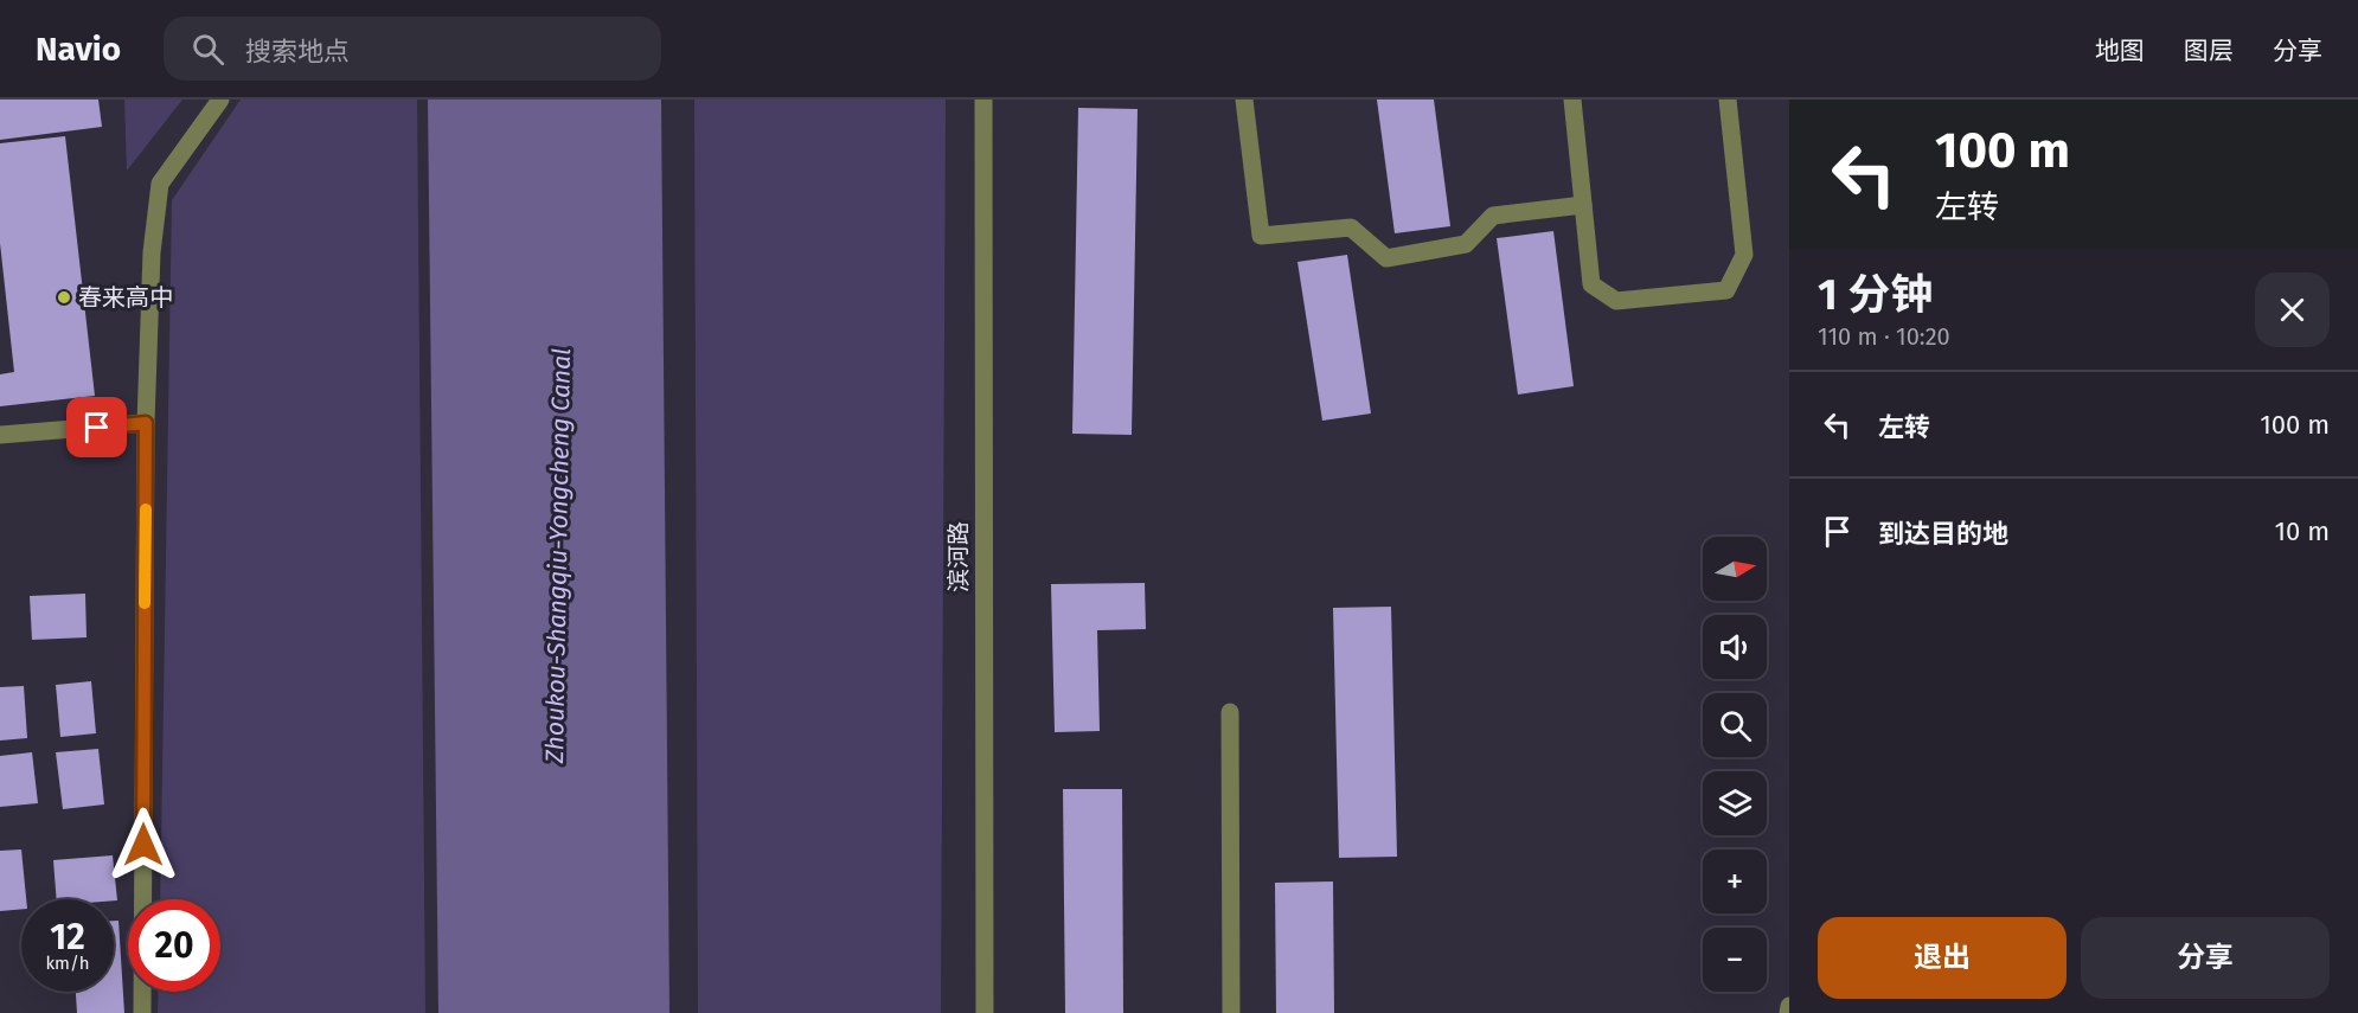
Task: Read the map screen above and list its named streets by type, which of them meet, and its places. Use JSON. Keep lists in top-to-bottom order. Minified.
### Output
{"streets":{"street":["滨河路"]},"water":["Zhoukou-Shangqiu-Yongcheng Canal"],"places":["春来高中"],"north":"right","page":{"header":"Navio","search":"搜索地点","nav":["地图","图层","分享"],"turn":["100 m","左转"],"heading":["1 分钟","110 m · 10:20"],"list":[{"name":"左转","value":"100 m"},{"name":"到达目的地","value":"10 m"}],"map_buttons":["+","−"],"speed":"12 km/h","limit":"20","buttons":["退出","分享"]}}
